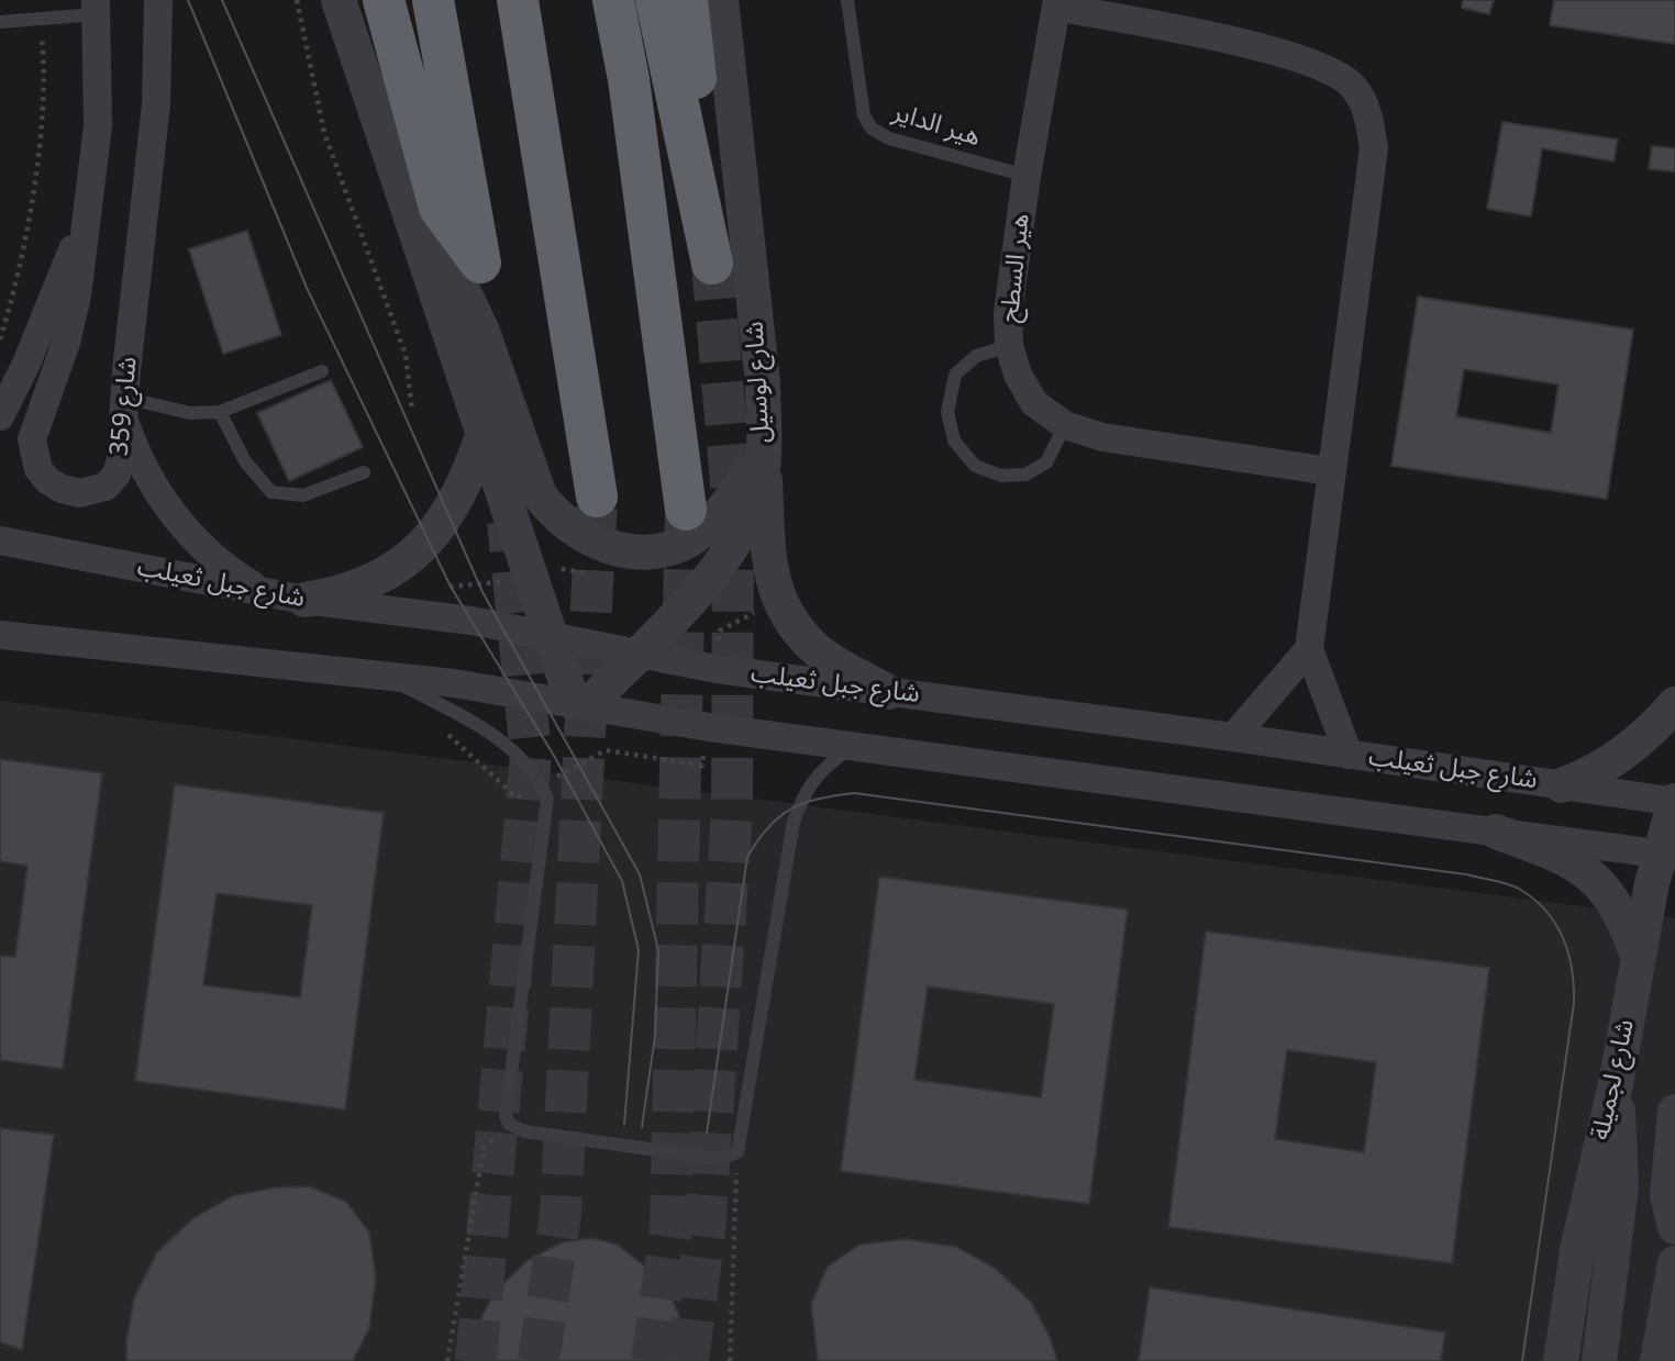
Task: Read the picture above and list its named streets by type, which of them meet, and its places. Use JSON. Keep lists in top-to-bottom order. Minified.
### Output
{"streets":{"street":["هير السطح","شارع لوسيل","شارع 359","شارع جبل ثعيلب","شارع لجميلة"],"lane":["هير الداير"]},"crossings":[["هير الداير","هير السطح"],["هير السطح","شارع جبل ثعيلب"],["شارع لوسيل","شارع جبل ثعيلب"],["شارع جبل ثعيلب","شارع لجميلة"]]}
